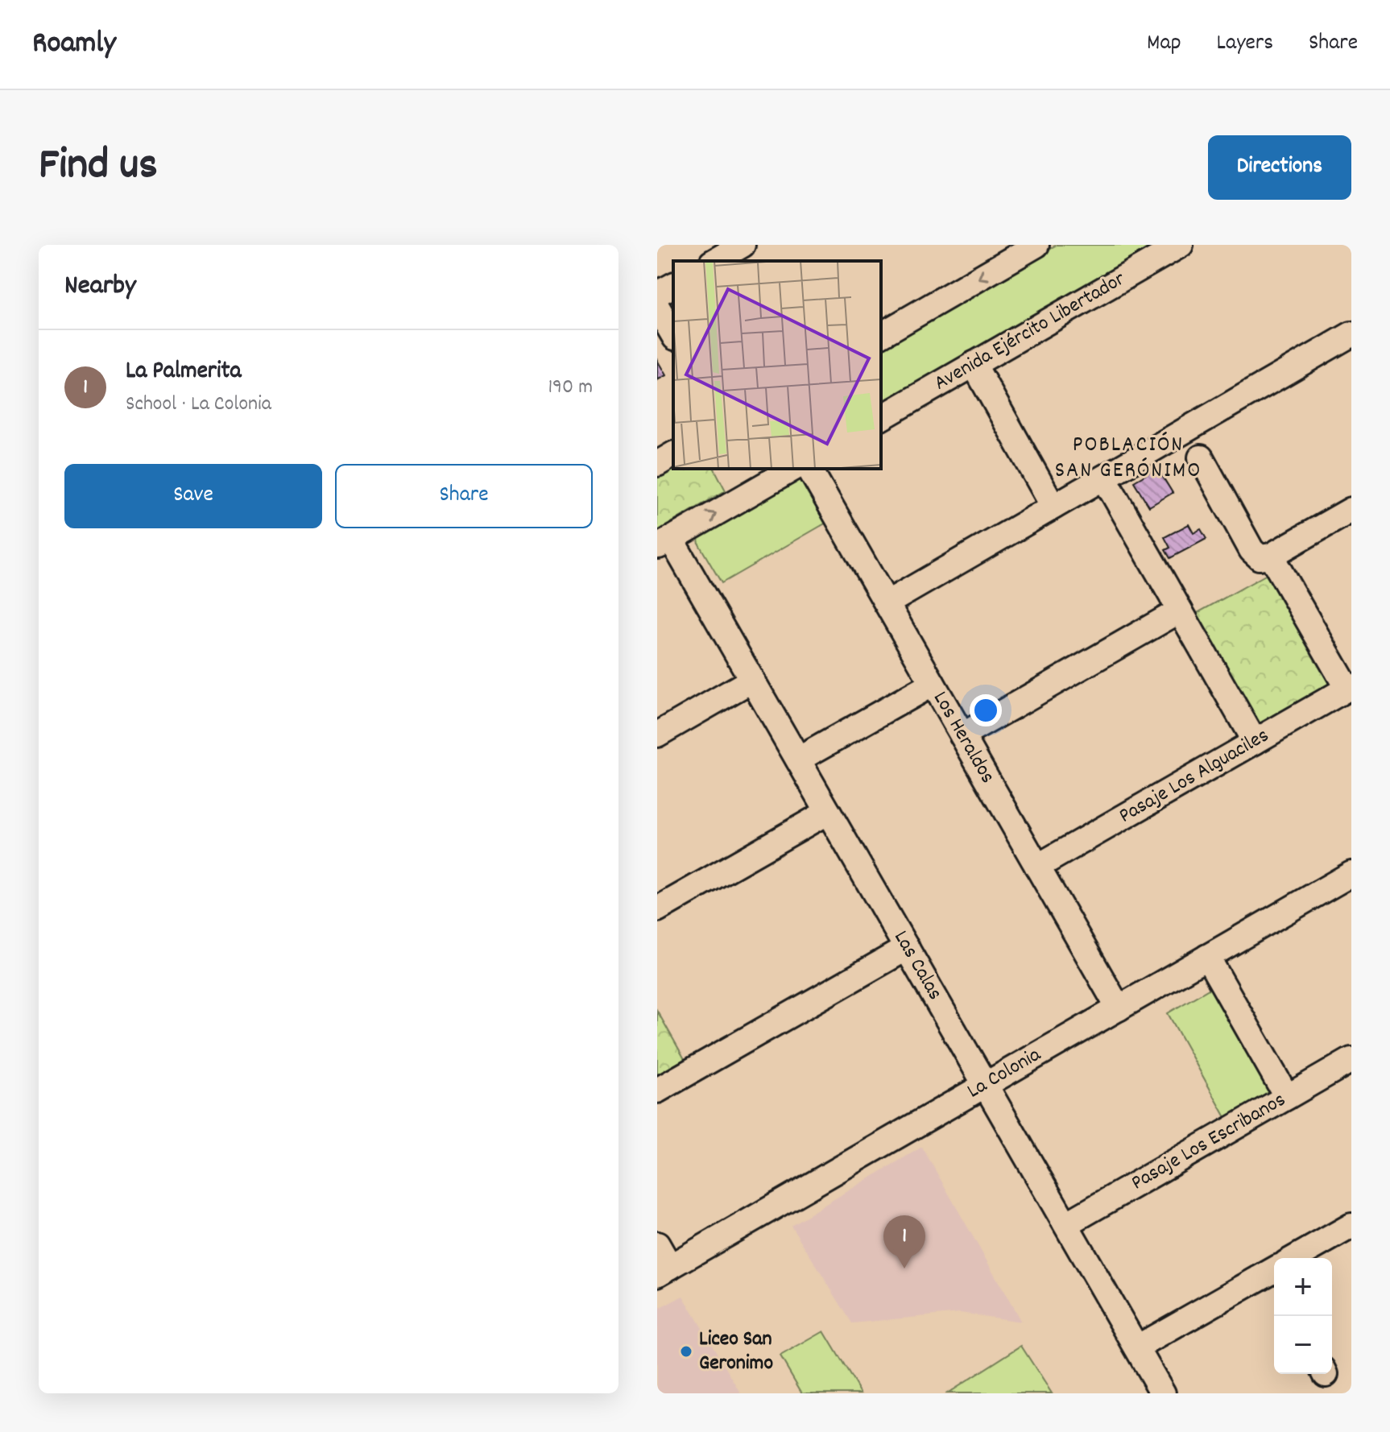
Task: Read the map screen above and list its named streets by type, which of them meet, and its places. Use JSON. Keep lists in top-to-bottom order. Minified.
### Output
{"streets":{"street":["Avenida Ejército Libertador","Los Heraldos","Pasaje Los Alguaciles","Las Calas","La Colonia","Pasaje Los Escribanos"]},"crossings":[["Los Heraldos","Pasaje Los Alguaciles"],["Los Heraldos","La Colonia"],["Las Calas","La Colonia"],["Las Calas","Pasaje Los Escribanos"]],"districts":["POBLACIÓN SAN GERÓNIMO"],"places":["Liceo San Geronimo"],"page":{"header":"Roamly","nav":["Map","Layers","Share"],"title":"Find us","buttons":["Directions",["Save","Share"]],"heading":"Nearby","list":[{"mark":"1","name":"La Palmerita","note":"School · La Colonia","value":"190 m"}],"pins":"1","map_buttons":["+","−"]}}
